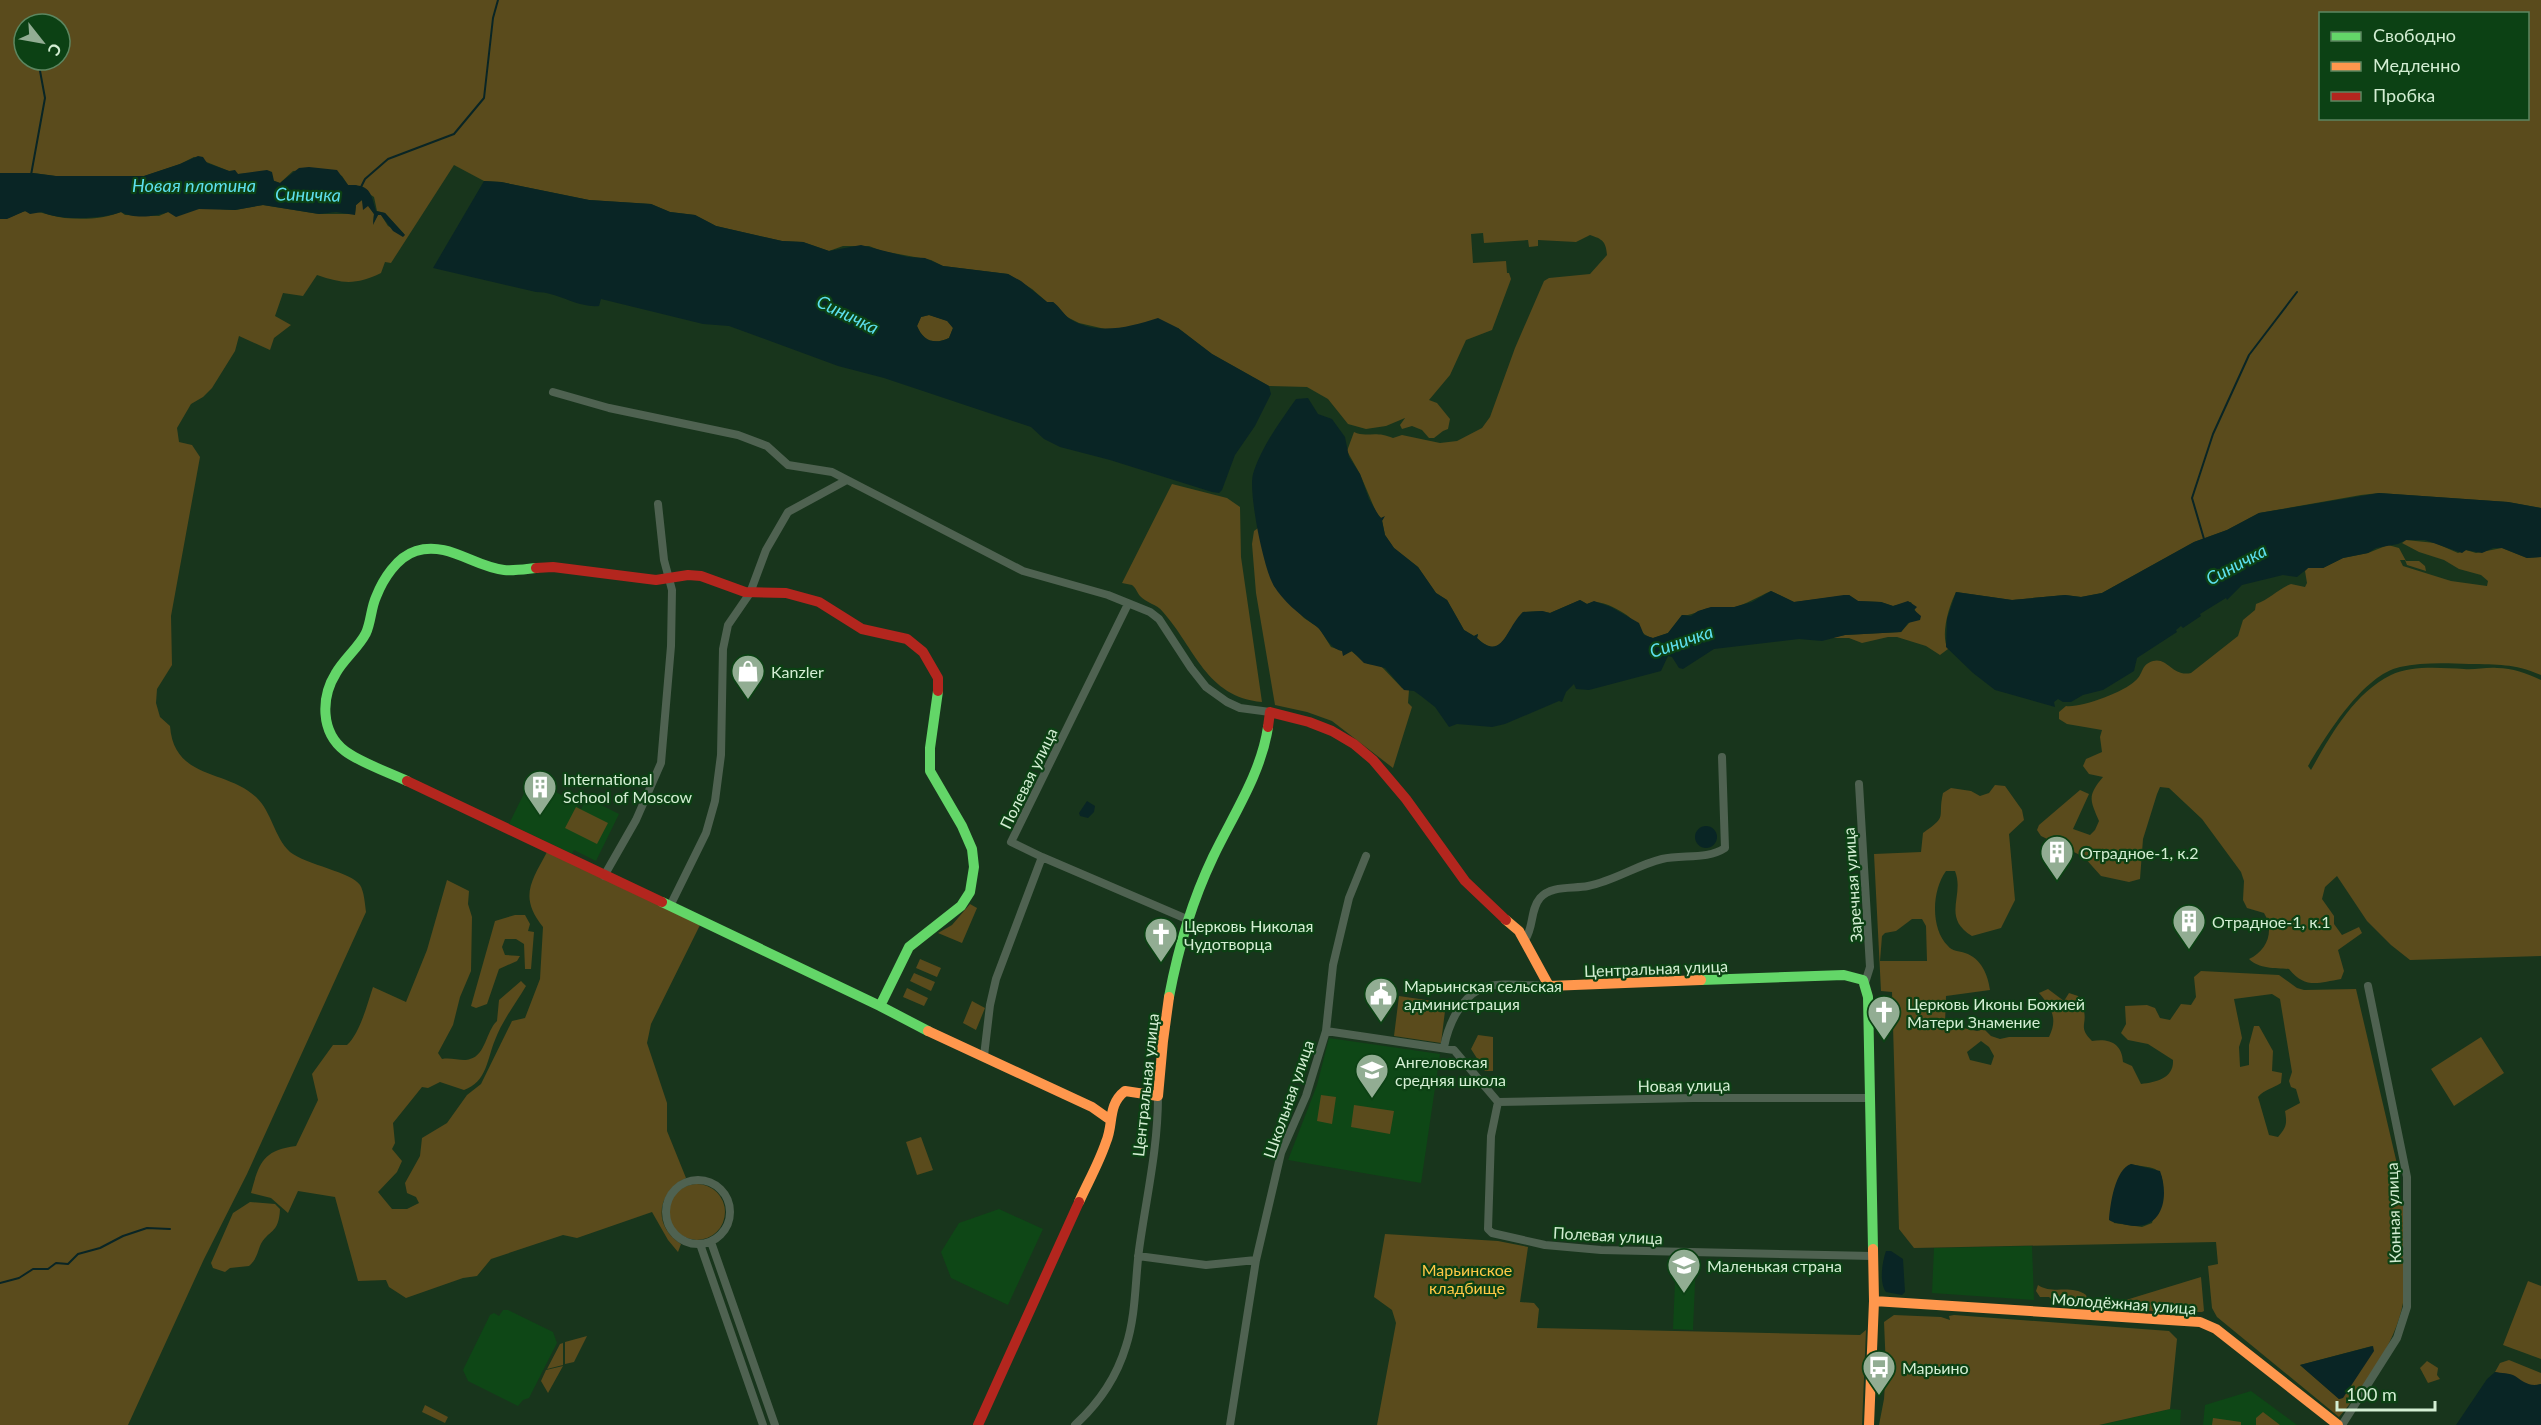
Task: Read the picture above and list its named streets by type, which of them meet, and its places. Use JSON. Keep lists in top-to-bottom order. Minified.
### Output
{"streets":{"street":["Полевая улица","Заречная улица","Центральная улица","Новая улица","Школьная улица","Конная улица","Молодёжная улица"]},"crossings":[["Полевая улица","Новая улица"],["Заречная улица","Центральная улица"],["Конная улица","Молодёжная улица"]],"water":["Новая плотина","Синичка"],"parks":["Марьинское кладбище"],"places":{"shop":["Kanzler"],"building":["International School of Moscow","Отрадное-1, к.2","Отрадное-1, к.1"],"church":["Церковь Николая Чудотворца","Церковь Иконы Божией Матери Знамение"],"public building":["Марьинская сельская администрация"],"school or university":["Ангеловская средняя школа","Маленькая страна"],"bus stop":["Марьино"]},"legend":["Свободно","Медленно","Пробка"],"scale_bar":"100 m","north":"bottom right"}
